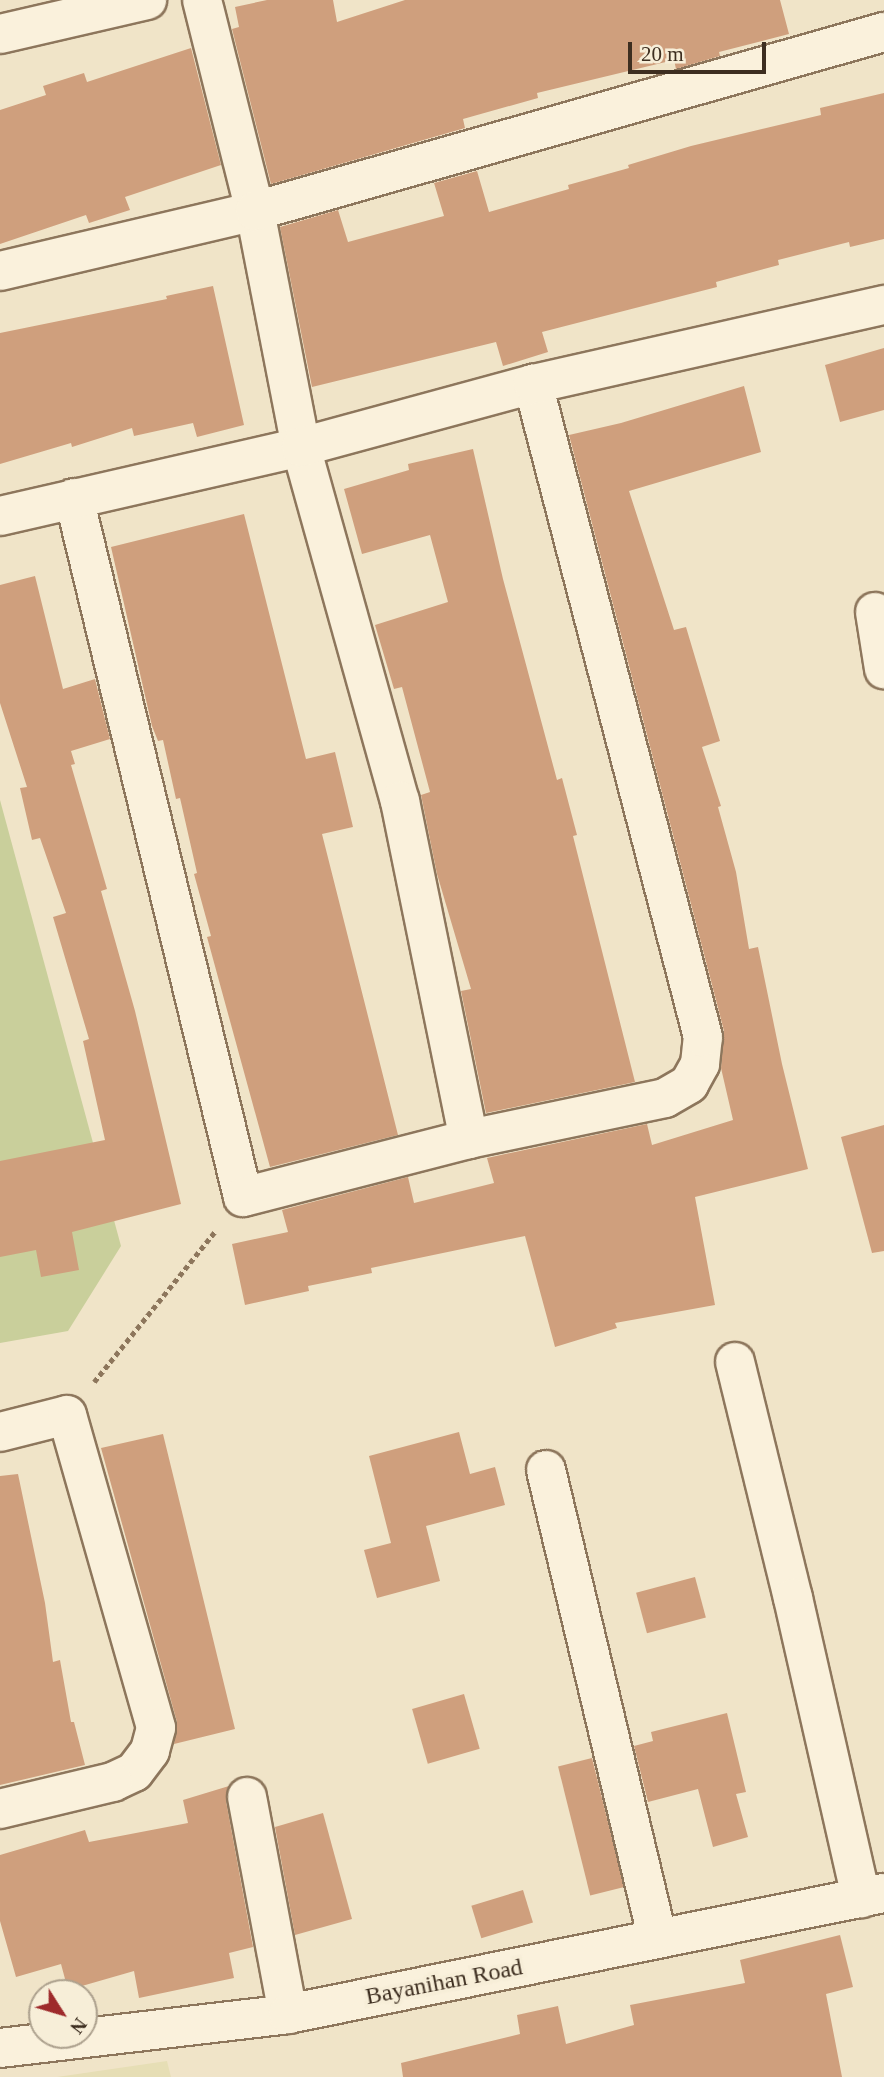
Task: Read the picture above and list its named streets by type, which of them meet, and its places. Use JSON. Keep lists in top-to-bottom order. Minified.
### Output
{"streets":{"street":["Bayanihan Road"]},"scale_bar":"20 m","north":"bottom right"}
